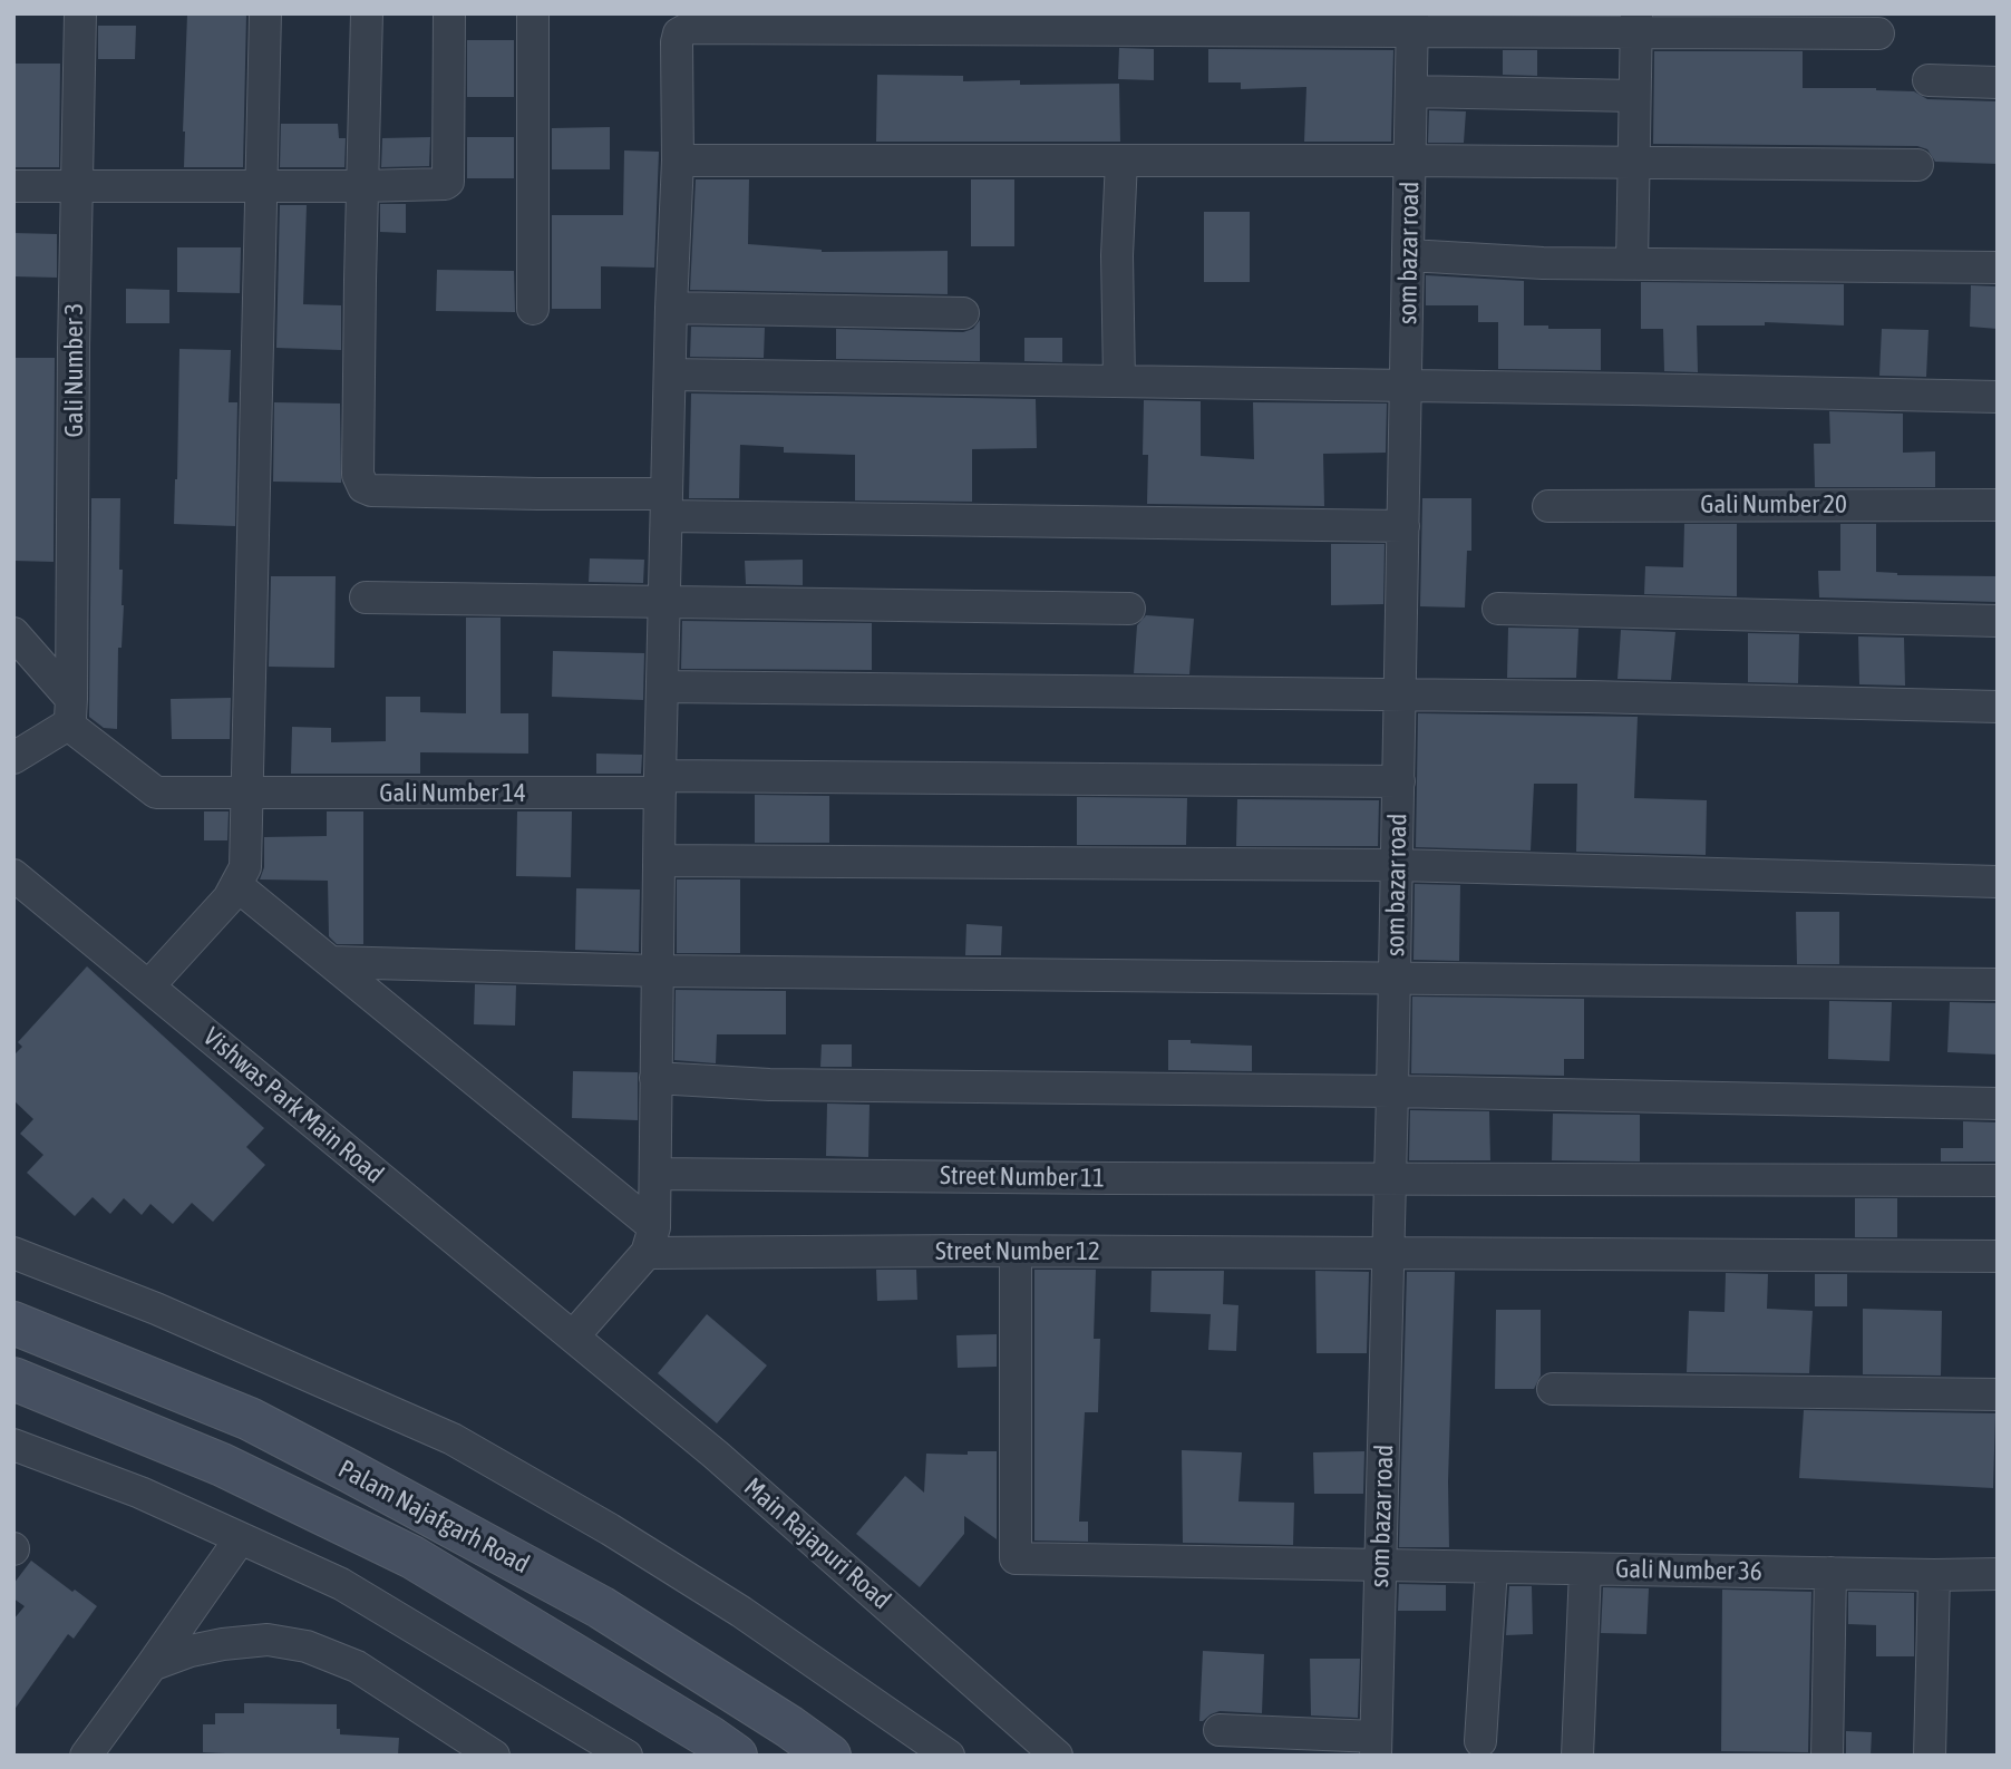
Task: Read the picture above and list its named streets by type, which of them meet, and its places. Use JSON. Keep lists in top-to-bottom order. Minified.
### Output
{"streets":{"main road":["Palam Najafgarh Road"],"street":["som bazar road","Gali Number 3","Gali Number 20","Gali Number 14","Vishwas Park Main Road","Street Number 11","Street Number 12","Main Rajapuri Road","Gali Number 36"]},"crossings":[["som bazar road","Gali Number 14"],["som bazar road","Street Number 11"],["som bazar road","Street Number 12"],["som bazar road","Gali Number 36"],["Gali Number 3","Gali Number 14"],["Vishwas Park Main Road","Main Rajapuri Road"],["Street Number 12","Gali Number 36"]]}
